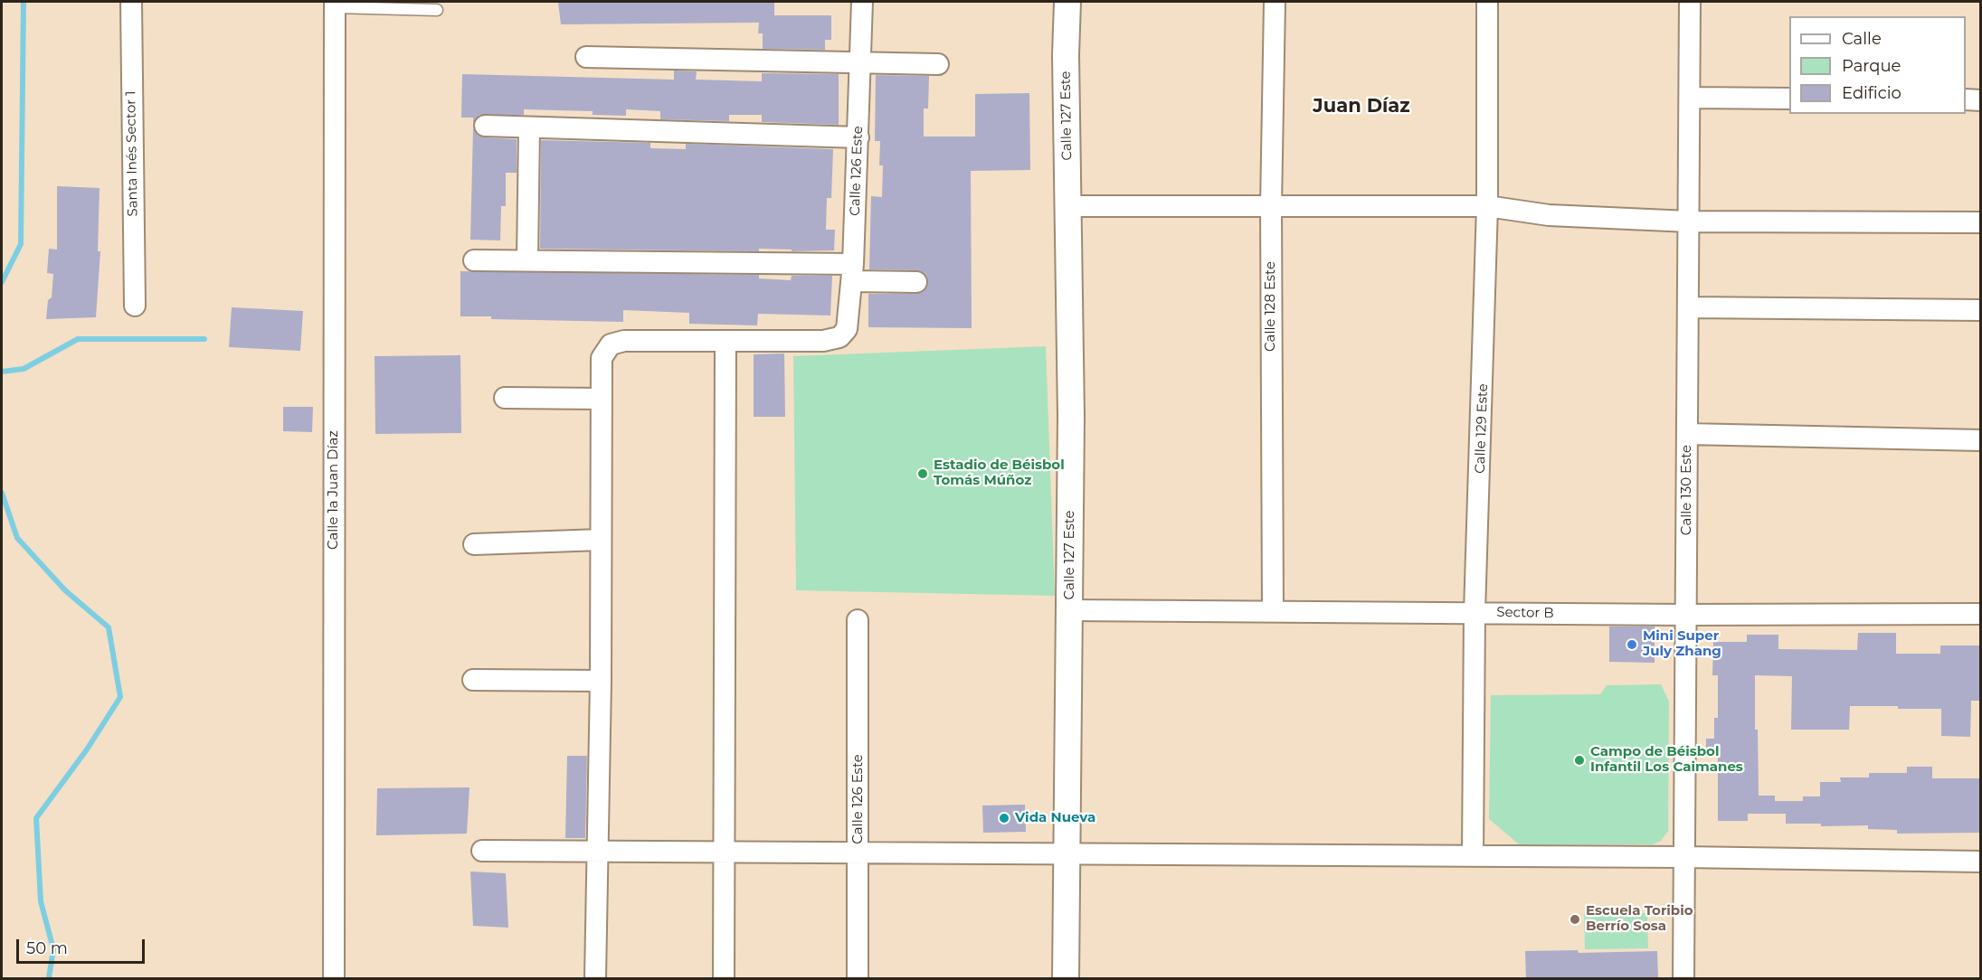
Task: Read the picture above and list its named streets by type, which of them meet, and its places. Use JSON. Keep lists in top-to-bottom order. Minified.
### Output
{"streets":{"street":["Calle 127 Este","Santa Inés Sector 1","Calle 126 Este","Calle 128 Este","Calle 129 Este","Calle 1a Juan Díaz","Calle 130 Este","Sector B"]},"crossings":[["Calle 127 Este","Sector B"],["Calle 128 Este","Sector B"],["Calle 129 Este","Sector B"],["Calle 130 Este","Sector B"]],"districts":["Juan Díaz"],"places":["Estadio de Béisbol Tomás Múñoz","Mini Super July Zhang","Campo de Béisbol Infantil Los Caimanes","Vida Nueva","Escuela Toribio Berrío Sosa"],"legend":["Calle","Parque","Edificio"],"scale_bar":"50 m"}
